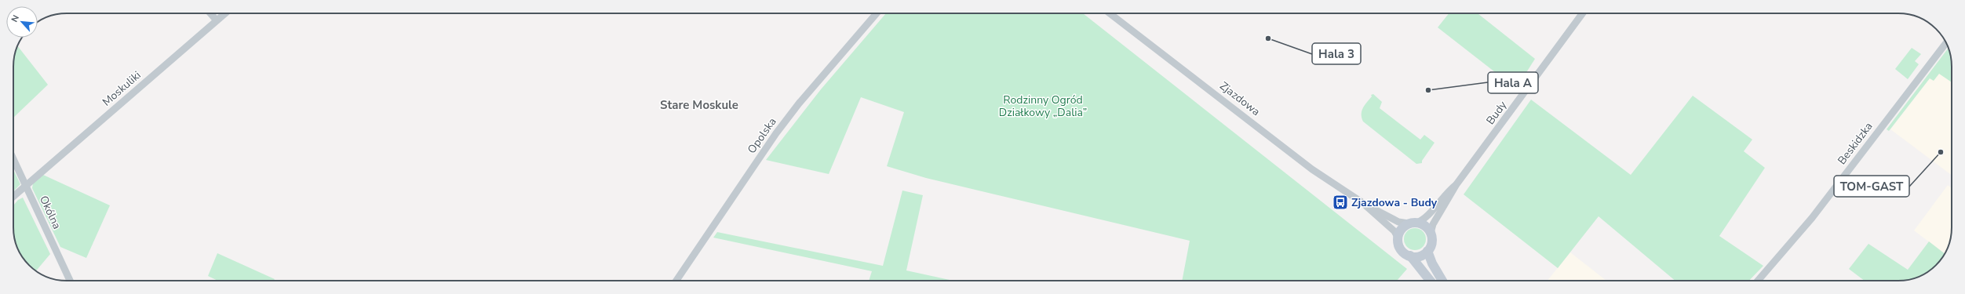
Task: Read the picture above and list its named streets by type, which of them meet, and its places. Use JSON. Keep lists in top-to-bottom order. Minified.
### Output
{"streets":{"street":["Moskuliki","Zjazdowa","Budy","Opolska","Beskidzka","Okólna"]},"crossings":[["Moskuliki","Okólna"],["Zjazdowa","Budy"]],"districts":["Stare Moskule"],"parks":["Rodzinny Ogród Działkowy „Dalia”"],"places":{"other":["Hala 3","Hala A","TOM-GAST"],"bus stop":["Zjazdowa - Budy"]},"north":"top left"}
